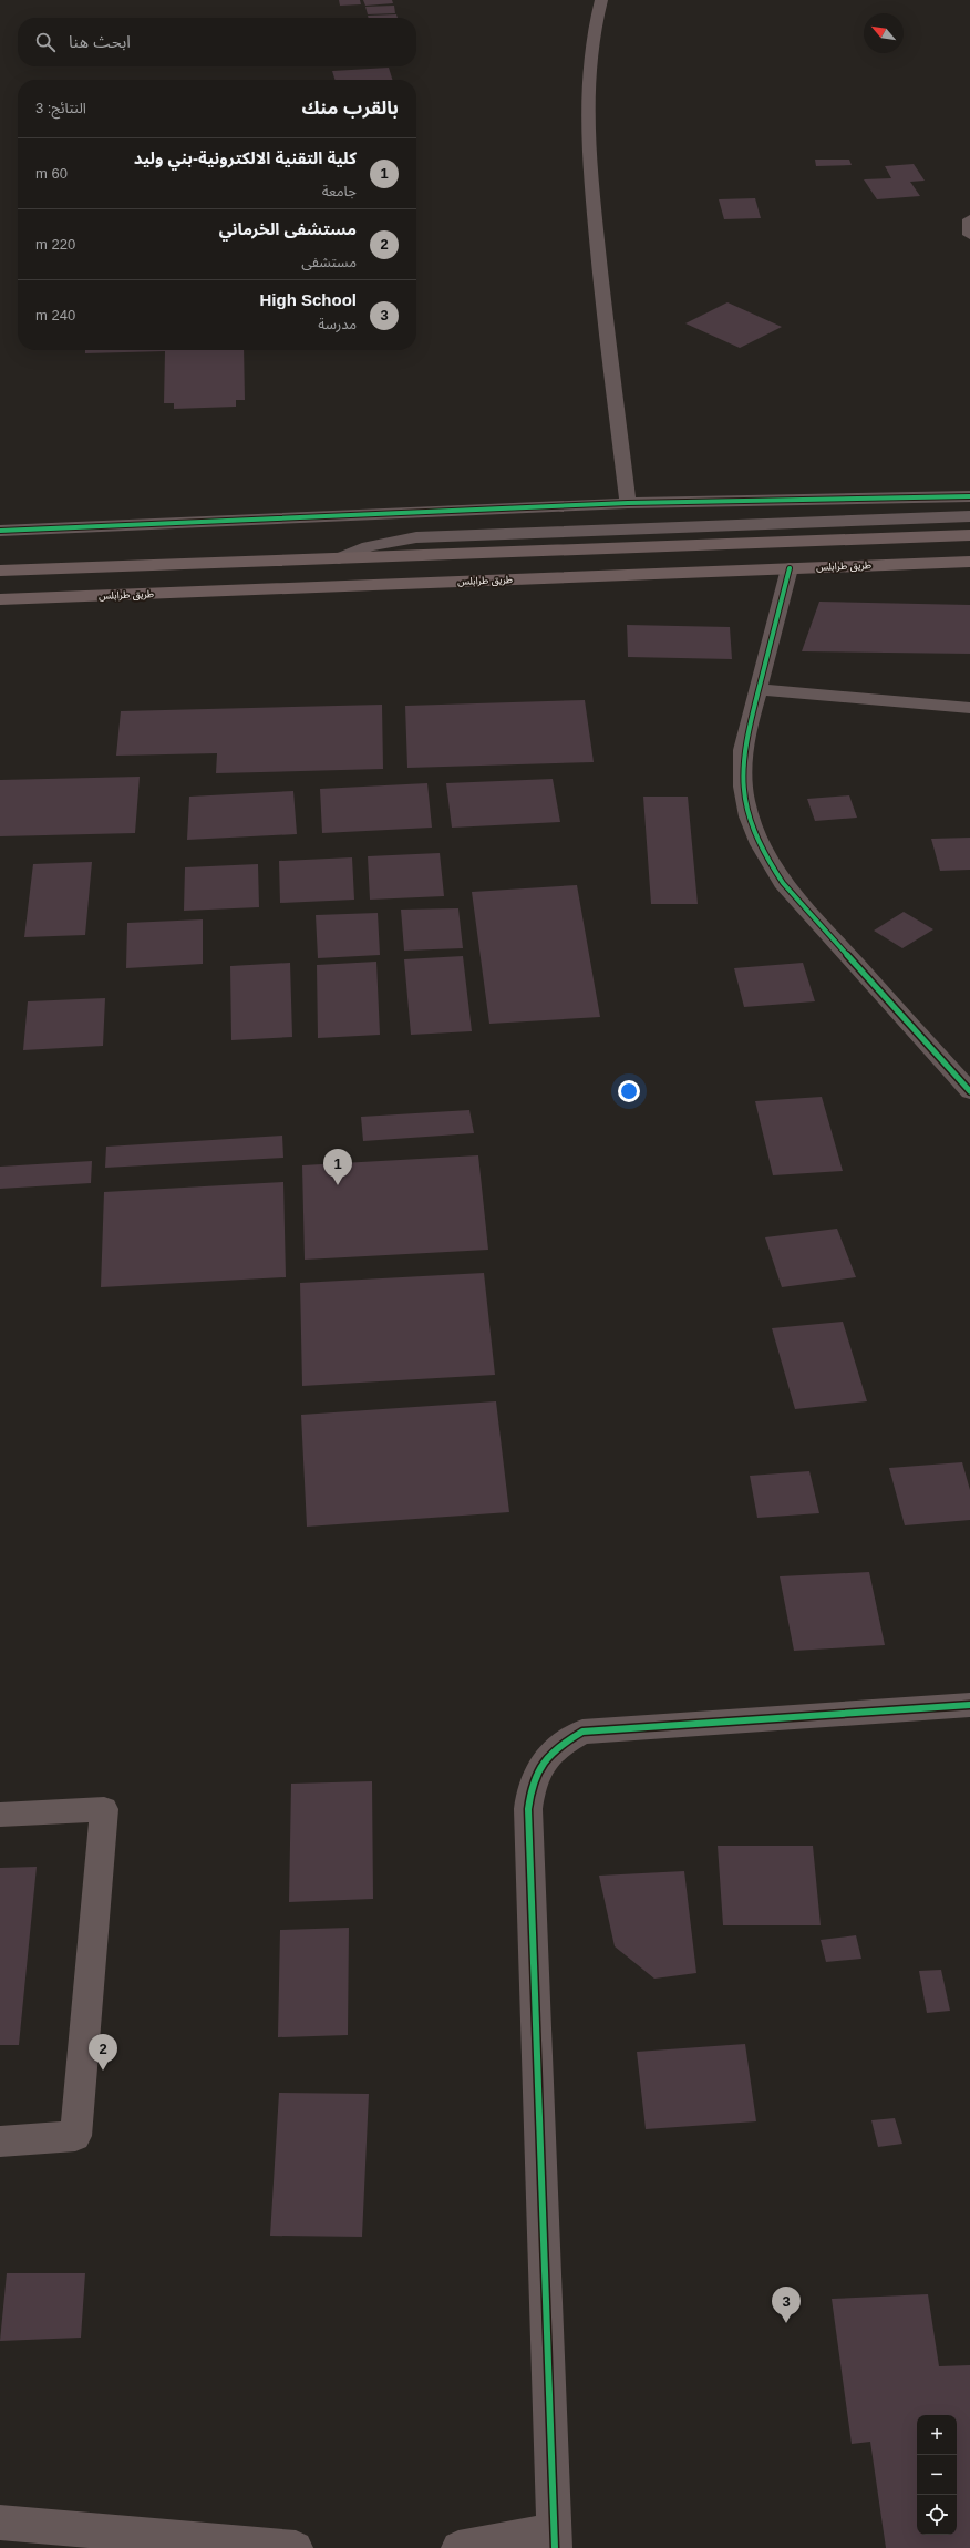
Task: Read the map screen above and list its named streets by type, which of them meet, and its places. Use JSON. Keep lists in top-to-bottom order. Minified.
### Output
{"streets":{"highway":["طريق طرابلس"]},"north":"top left","page":{"search":"ابحث هنا","heading":["بالقرب منك","النتائج: 3"],"list":[{"mark":"1","name":"كلية التقنية الالكترونية-بني وليد","note":"جامعة","value":"60 m"},{"mark":"2","name":"مستشفى الخرماني","note":"مستشفى","value":"220 m"},{"mark":"3","name":"High School","note":"مدرسة","value":"240 m"}],"pins":["1","2","3"],"map_buttons":["+","−"]}}
